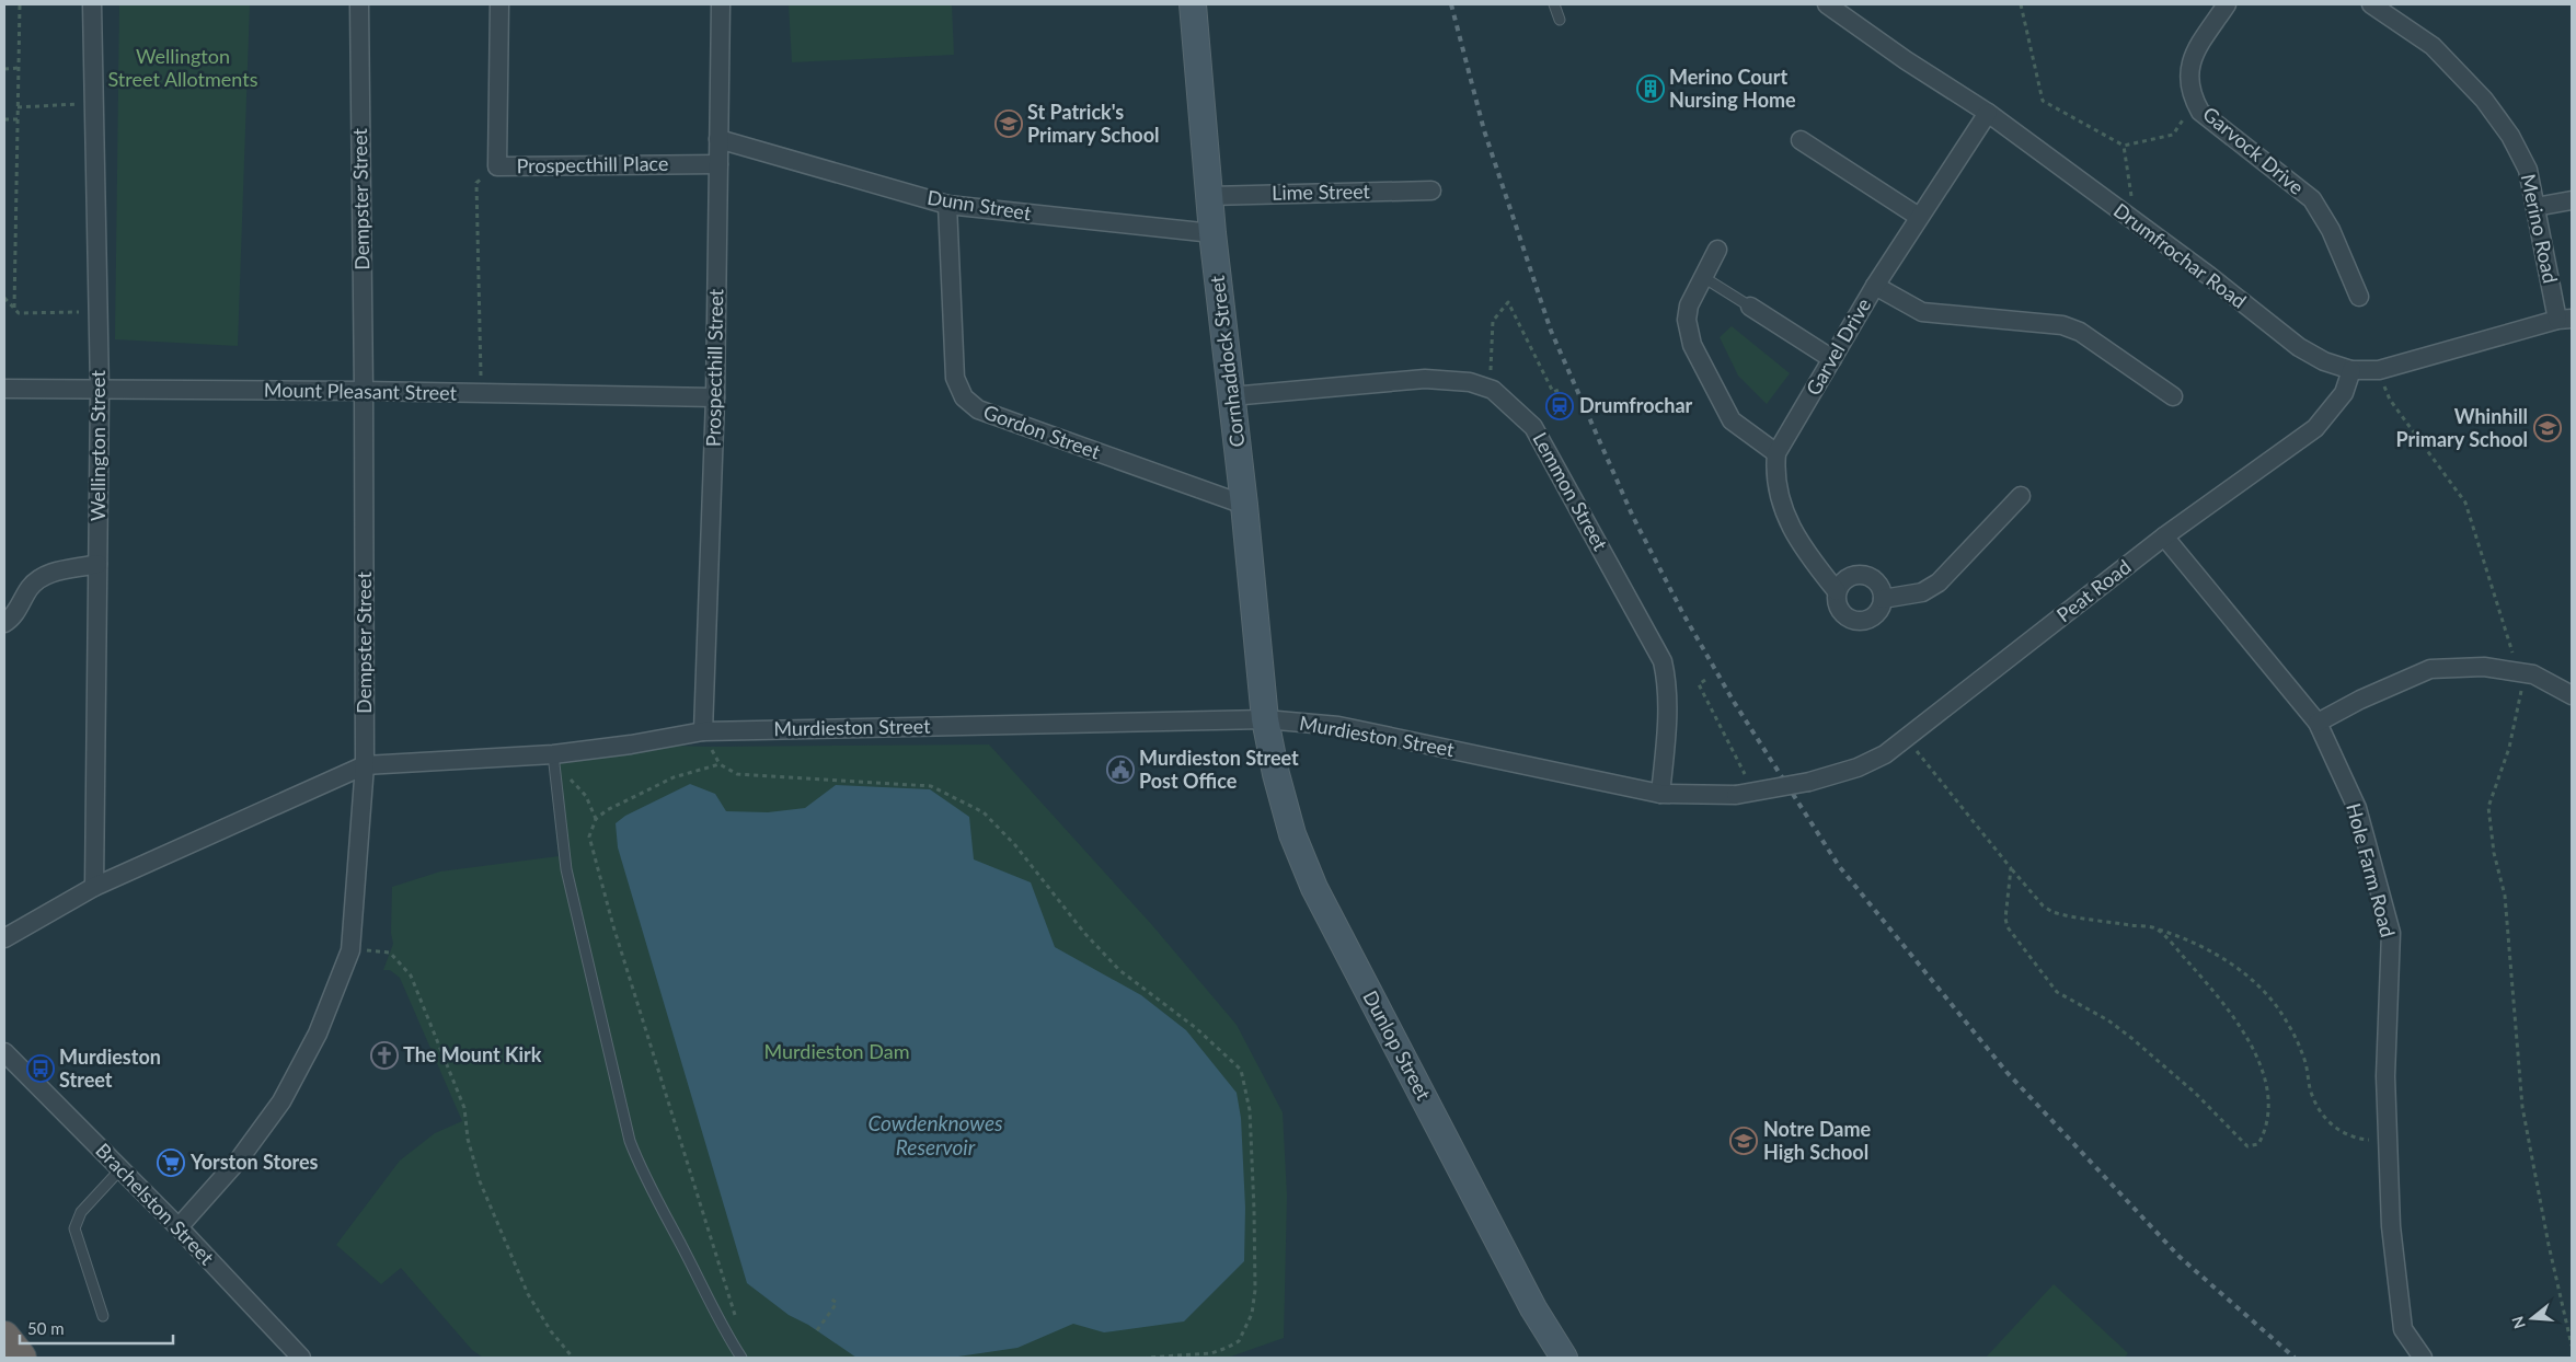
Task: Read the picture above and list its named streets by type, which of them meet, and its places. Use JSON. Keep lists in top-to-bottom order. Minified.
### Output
{"streets":{"main road":["Cornhaddock Street","Dunlop Street"],"street":["Garvock Drive","Prospecthill Place","Lime Street","Dempster Street","Dunn Street","Merino Road","Drumfrochar Road","Garvel Drive","Prospecthill Street","Mount Pleasant Street","Gordon Street","Wellington Street","Lemmon Street","Peat Road","Murdieston Street","Hole Farm Road","Brachelston Street"]},"crossings":[["Prospecthill Place","Prospecthill Street"],["Lime Street","Cornhaddock Street"],["Dempster Street","Mount Pleasant Street"],["Dempster Street","Murdieston Street"],["Dempster Street","Brachelston Street"],["Dunn Street","Cornhaddock Street"],["Dunn Street","Prospecthill Street"],["Dunn Street","Gordon Street"],["Merino Road","Drumfrochar Road"],["Drumfrochar Road","Garvel Drive"],["Drumfrochar Road","Peat Road"],["Cornhaddock Street","Gordon Street"],["Cornhaddock Street","Lemmon Street"],["Cornhaddock Street","Murdieston Street"],["Cornhaddock Street","Dunlop Street"],["Prospecthill Street","Mount Pleasant Street"],["Prospecthill Street","Murdieston Street"],["Mount Pleasant Street","Wellington Street"],["Wellington Street","Murdieston Street"],["Lemmon Street","Murdieston Street"],["Peat Road","Murdieston Street"],["Peat Road","Hole Farm Road"],["Murdieston Street","Dunlop Street"]],"water":["Cowdenknowes Reservoir"],"parks":["Wellington Street Allotments","Murdieston Dam"],"places":{"building":["Merino Court Nursing Home"],"school or university":["St Patrick's Primary School","Whinhill Primary School","Notre Dame High School"],"station":["Drumfrochar"],"public building":["Murdieston Street Post Office"],"church":["The Mount Kirk"],"bus stop":["Murdieston Street"],"supermarket":["Yorston Stores"]},"scale_bar":"50 m","north":"left"}
